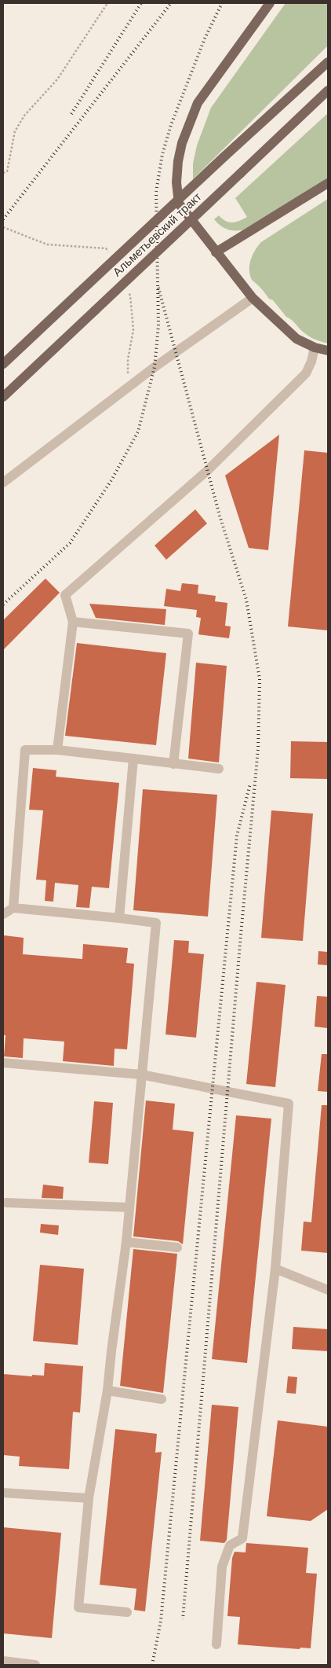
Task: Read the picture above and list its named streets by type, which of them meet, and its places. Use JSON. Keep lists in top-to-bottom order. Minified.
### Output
{"streets":{"main road":["Альметьевский тракт"]}}
